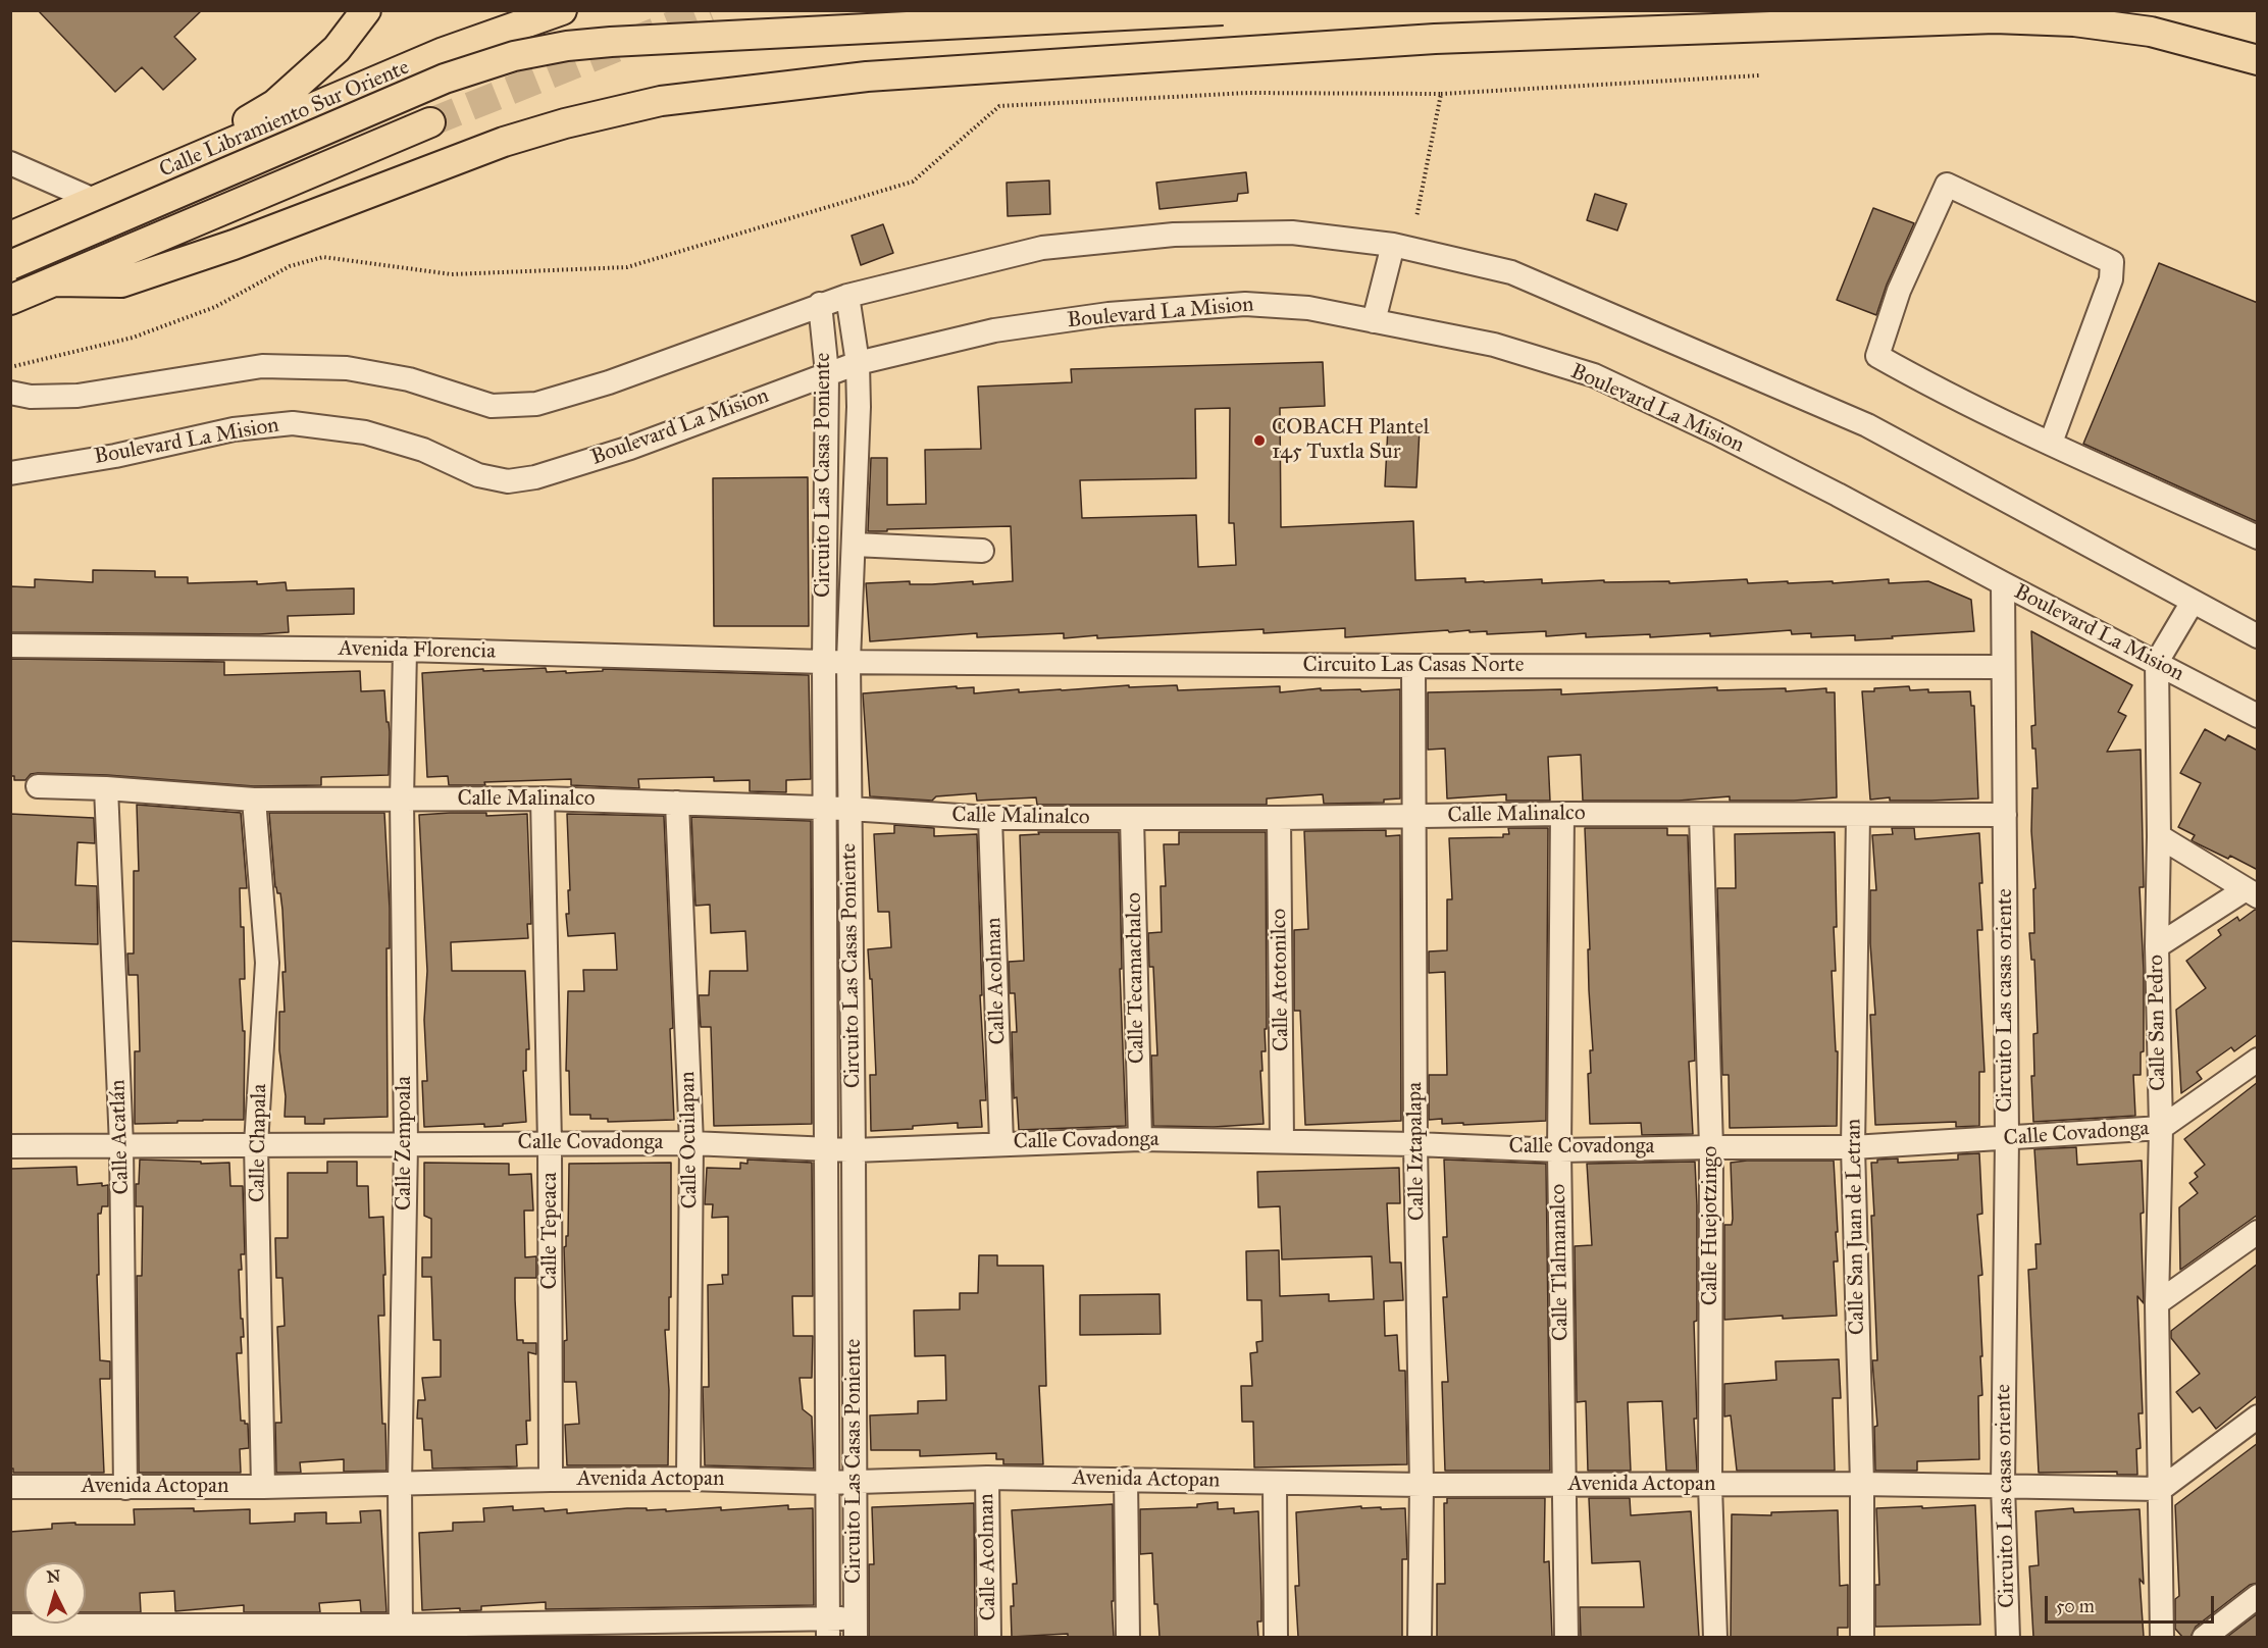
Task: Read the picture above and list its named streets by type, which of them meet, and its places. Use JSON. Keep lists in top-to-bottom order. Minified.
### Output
{"streets":{"main road":["Calle Libramiento Sur Oriente"],"street":["Boulevard La Mision","Circuito Las Casas Poniente","Avenida Florencia","Circuito Las Casas Norte","Calle Malinalco","Calle Tecamachalco","Calle Atotonilco","Calle Acolman","Circuito Las casas oriente","Calle San Pedro","Calle Covadonga","Calle Acatlán","Calle Ocuilapan","Calle Chapala","Calle Zempoala","Calle Iztapalapa","Calle Huejotzingo","Calle San Juan de Letran","Calle Tepeaca","Calle Tlalmanalco","Avenida Actopan"]},"crossings":[["Boulevard La Mision","Circuito Las Casas Poniente"],["Boulevard La Mision","Circuito Las casas oriente"],["Boulevard La Mision","Calle San Pedro"],["Circuito Las Casas Poniente","Avenida Florencia"],["Circuito Las Casas Poniente","Circuito Las Casas Norte"],["Circuito Las Casas Poniente","Calle Malinalco"],["Circuito Las Casas Poniente","Calle Covadonga"],["Circuito Las Casas Poniente","Avenida Actopan"],["Avenida Florencia","Circuito Las Casas Norte"],["Avenida Florencia","Calle Zempoala"],["Circuito Las Casas Norte","Circuito Las casas oriente"],["Circuito Las Casas Norte","Calle Iztapalapa"],["Calle Malinalco","Calle Tecamachalco"],["Calle Malinalco","Calle Atotonilco"],["Calle Malinalco","Calle Acolman"],["Calle Malinalco","Circuito Las casas oriente"],["Calle Malinalco","Calle Acatlán"],["Calle Malinalco","Calle Ocuilapan"],["Calle Malinalco","Calle Chapala"],["Calle Malinalco","Calle Zempoala"],["Calle Malinalco","Calle Iztapalapa"],["Calle Malinalco","Calle Huejotzingo"],["Calle Malinalco","Calle San Juan de Letran"],["Calle Malinalco","Calle Tepeaca"],["Calle Malinalco","Calle Tlalmanalco"],["Calle Tecamachalco","Calle Covadonga"],["Calle Atotonilco","Calle Covadonga"],["Calle Acolman","Calle Covadonga"],["Calle Acolman","Avenida Actopan"],["Circuito Las casas oriente","Calle Covadonga"],["Circuito Las casas oriente","Avenida Actopan"],["Calle San Pedro","Calle Covadonga"],["Calle San Pedro","Avenida Actopan"],["Calle Covadonga","Calle Acatlán"],["Calle Covadonga","Calle Ocuilapan"],["Calle Covadonga","Calle Chapala"],["Calle Covadonga","Calle Zempoala"],["Calle Covadonga","Calle Iztapalapa"],["Calle Covadonga","Calle Huejotzingo"],["Calle Covadonga","Calle San Juan de Letran"],["Calle Covadonga","Calle Tepeaca"],["Calle Covadonga","Calle Tlalmanalco"],["Calle Acatlán","Avenida Actopan"],["Calle Ocuilapan","Avenida Actopan"],["Calle Chapala","Avenida Actopan"],["Calle Zempoala","Avenida Actopan"],["Calle Iztapalapa","Avenida Actopan"],["Calle Huejotzingo","Avenida Actopan"],["Calle San Juan de Letran","Avenida Actopan"],["Calle Tepeaca","Avenida Actopan"],["Calle Tlalmanalco","Avenida Actopan"]],"places":["COBACH Plantel 145 Tuxtla Sur"],"scale_bar":"50 m","north":"top"}
